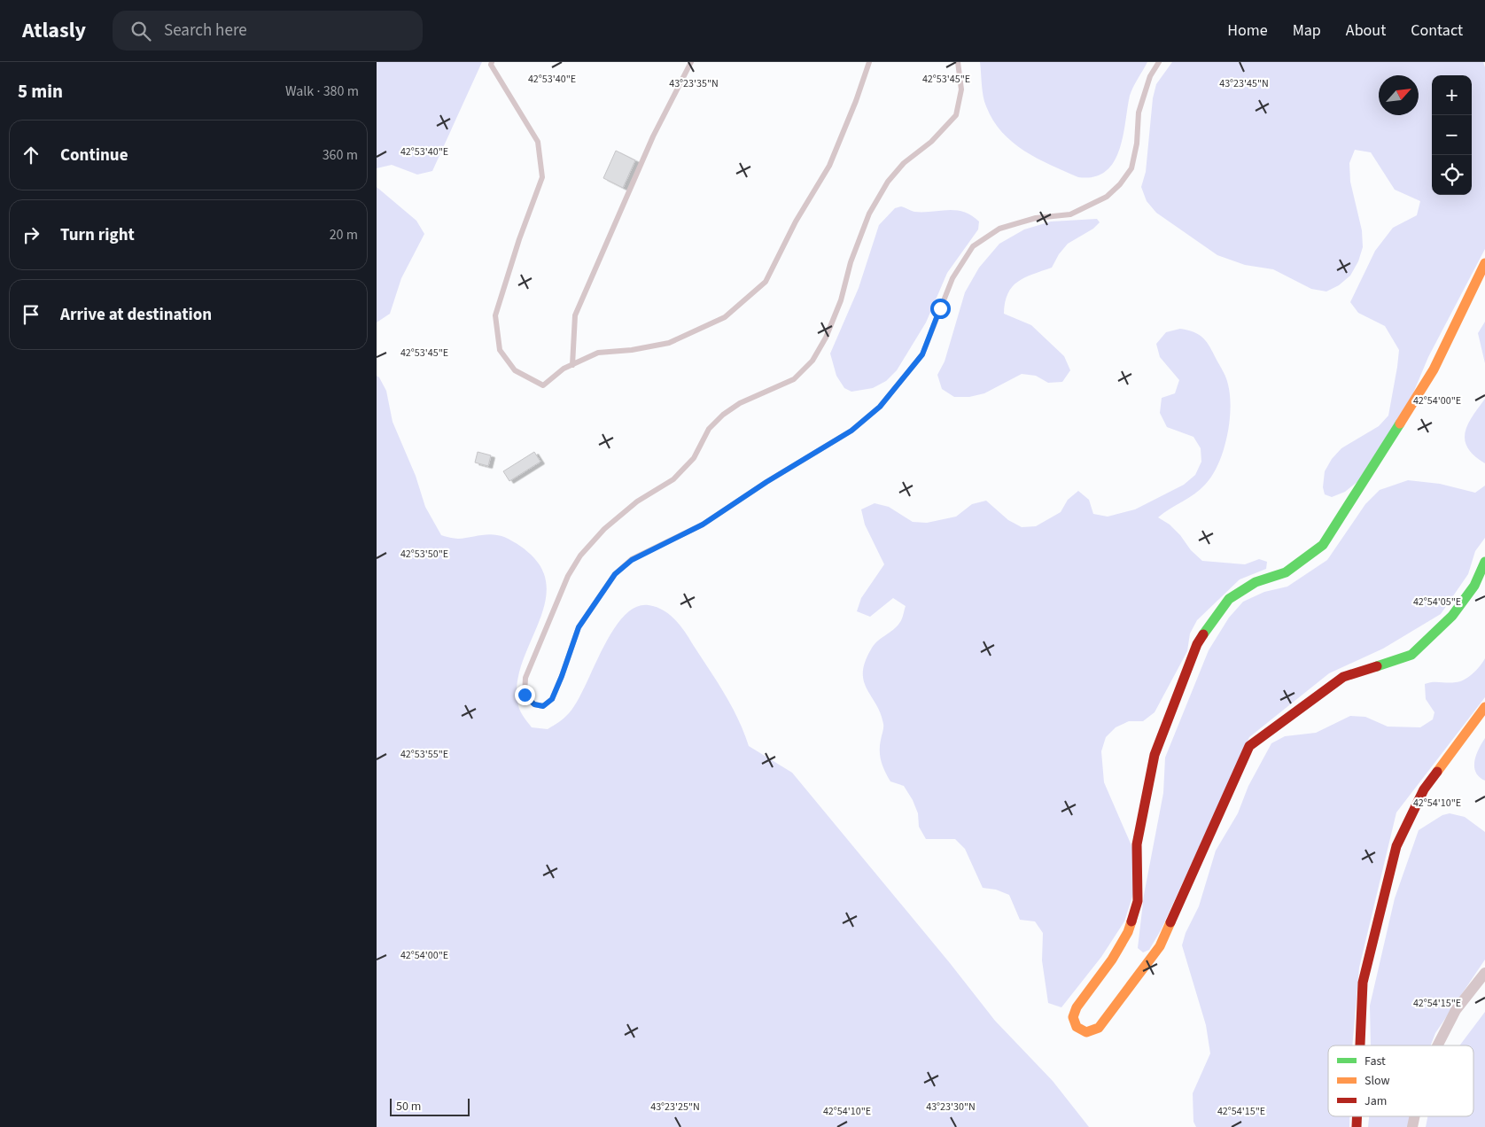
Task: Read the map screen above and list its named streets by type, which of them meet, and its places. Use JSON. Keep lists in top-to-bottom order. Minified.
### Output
{"legend":["Fast","Slow","Jam"],"scale_bar":"50 m","north":"top right","page":{"header":"Atlasly","search":"Search here","nav":["Home","Map","About","Contact"],"heading":["5 min","Walk · 380 m"],"map_buttons":["+","−"],"list":[["Continue","360 m"],["Turn right","20 m"],"Arrive at destination"],"scale":"50 m"},"coordinates":["42°53'45\"E","42°53'40\"E","43°23'35\"N","43°23'45\"N","42°54'00\"E","42°53'50\"E","42°54'05\"E","42°53'55\"E","42°54'10\"E","42°54'15\"E","43°23'25\"N","43°23'30\"N"]}
